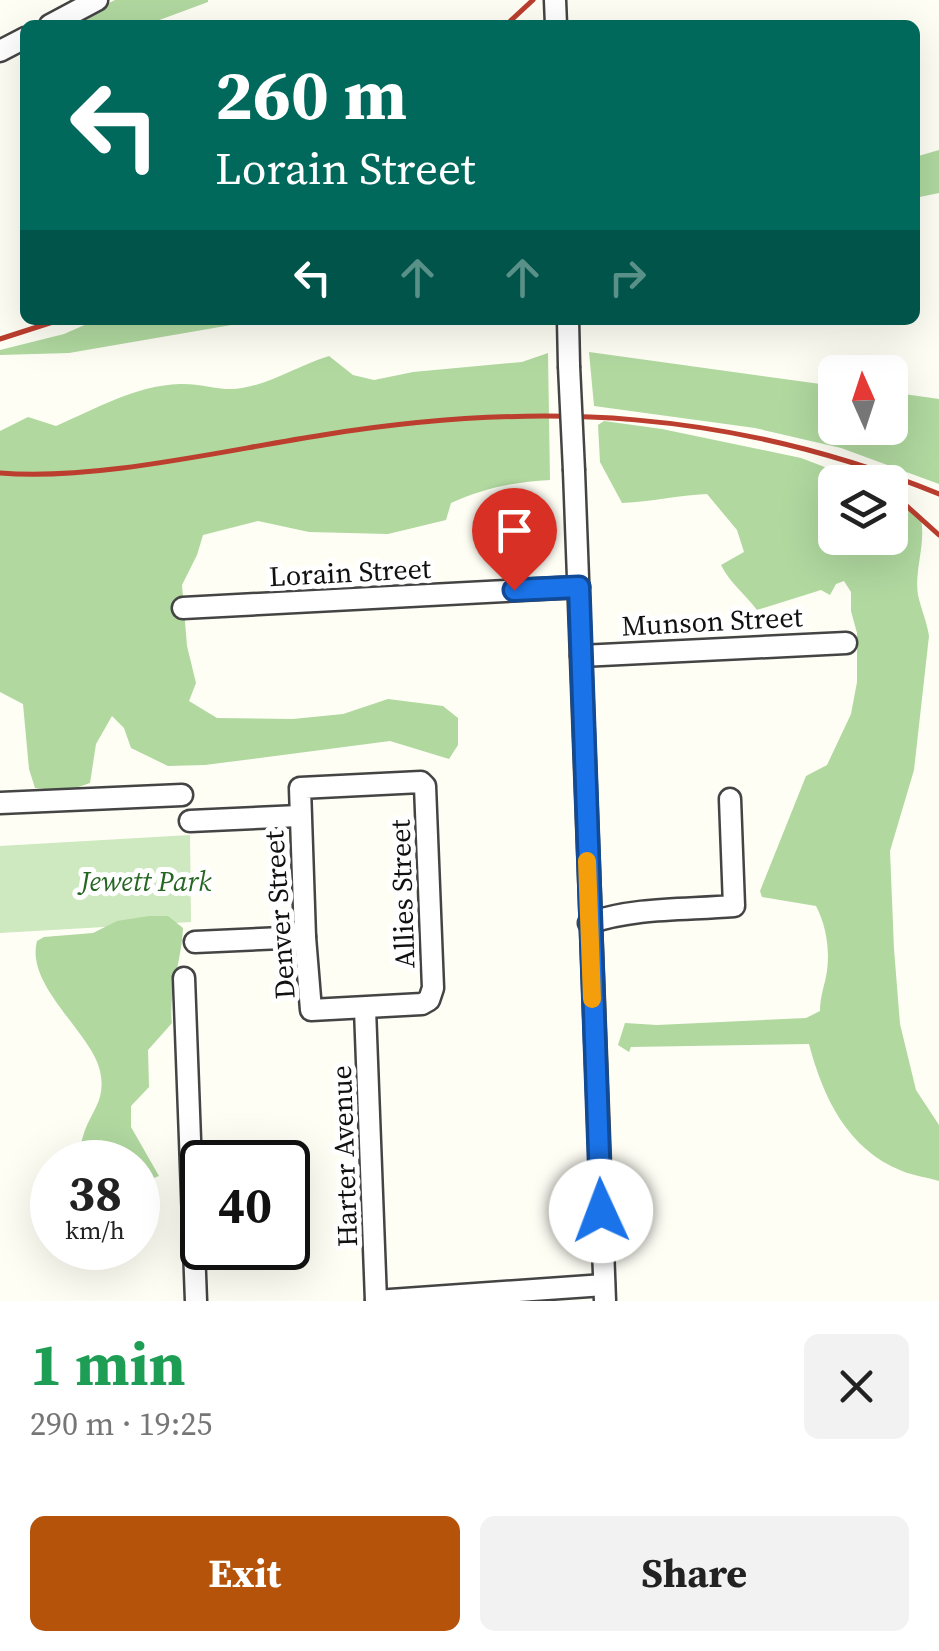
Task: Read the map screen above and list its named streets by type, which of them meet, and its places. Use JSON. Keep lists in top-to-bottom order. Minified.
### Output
{"streets":{"street":["Lorain Street","Munson Street","Allies Street","Denver Street","Harter Avenue"]},"crossings":[["Allies Street","Denver Street"],["Allies Street","Harter Avenue"],["Denver Street","Harter Avenue"]],"parks":["Jewett Park"],"north":"top","page":{"turn":["260 m","Lorain Street"],"speed":"38 km/h","limit":"40","heading":["1 min","290 m · 19:25"],"buttons":["Exit","Share"]}}
